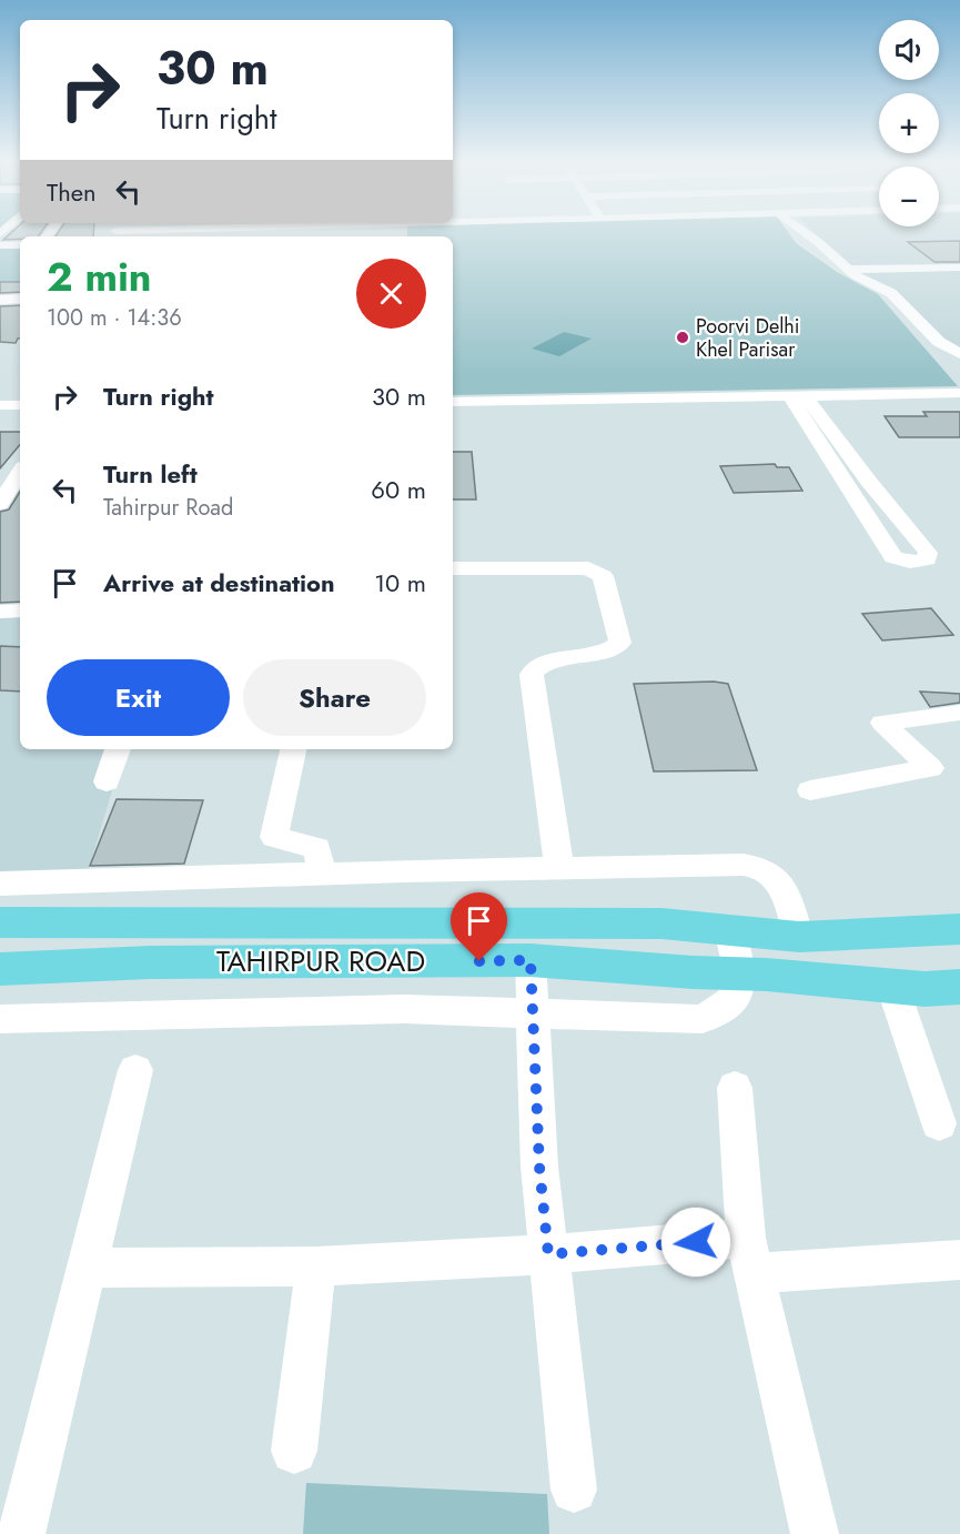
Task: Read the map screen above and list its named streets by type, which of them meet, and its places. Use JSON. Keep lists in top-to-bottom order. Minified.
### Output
{"streets":{"main road":["TAHIRPUR ROAD"]},"places":["Poorvi Delhi Khel Parisar"],"page":{"map_buttons":["+","−"],"turn":["30 m","Turn right"],"then":"Then","heading":["2 min","100 m · 14:36"],"list":[{"name":"Turn right","value":"30 m"},{"name":"Turn left","note":"Tahirpur Road","value":"60 m"},{"name":"Arrive at destination","value":"10 m"}],"buttons":["Exit","Share"]}}
